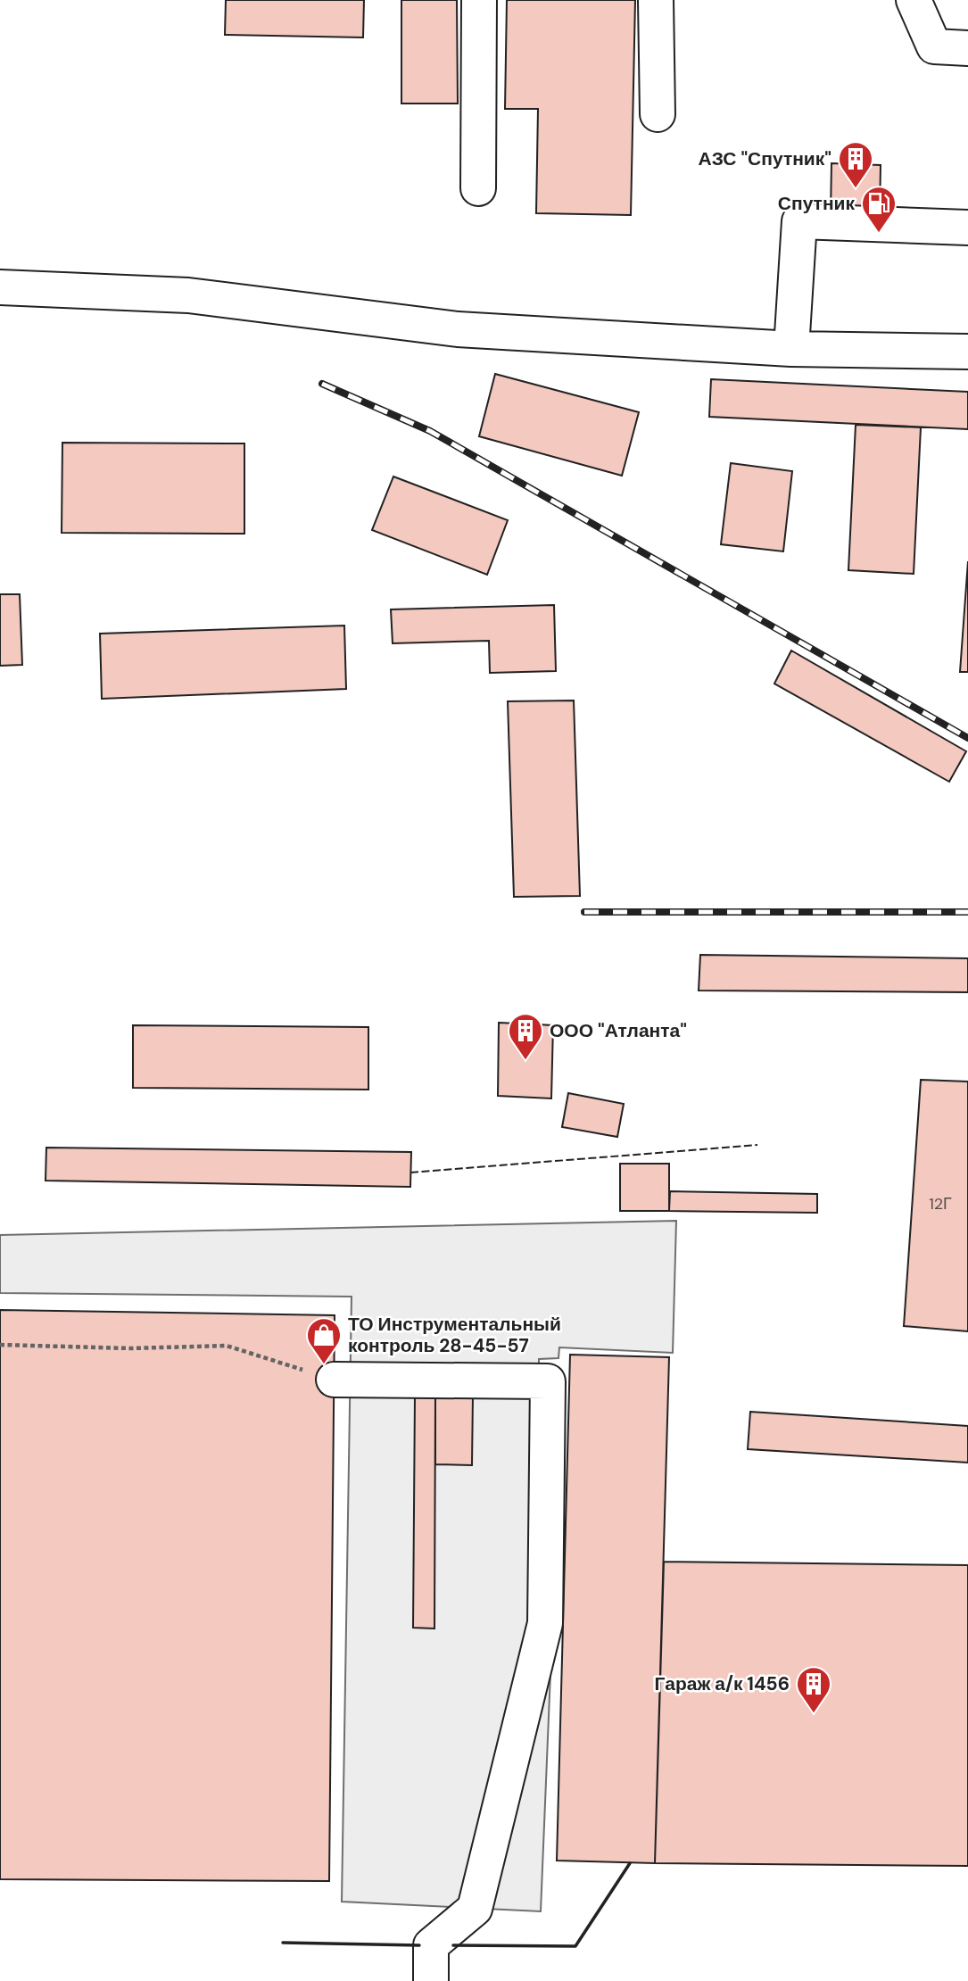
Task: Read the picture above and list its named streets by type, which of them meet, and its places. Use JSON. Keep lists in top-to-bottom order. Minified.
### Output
{"places":{"building":["АЗС \"Спутник\"","ООО \"Атланта\"","Гараж а/к 1456"],"fuel station":["Спутник"],"shop":["ТО Инструментальный контроль 28-45-57"]},"house_numbers":["12Г"]}
